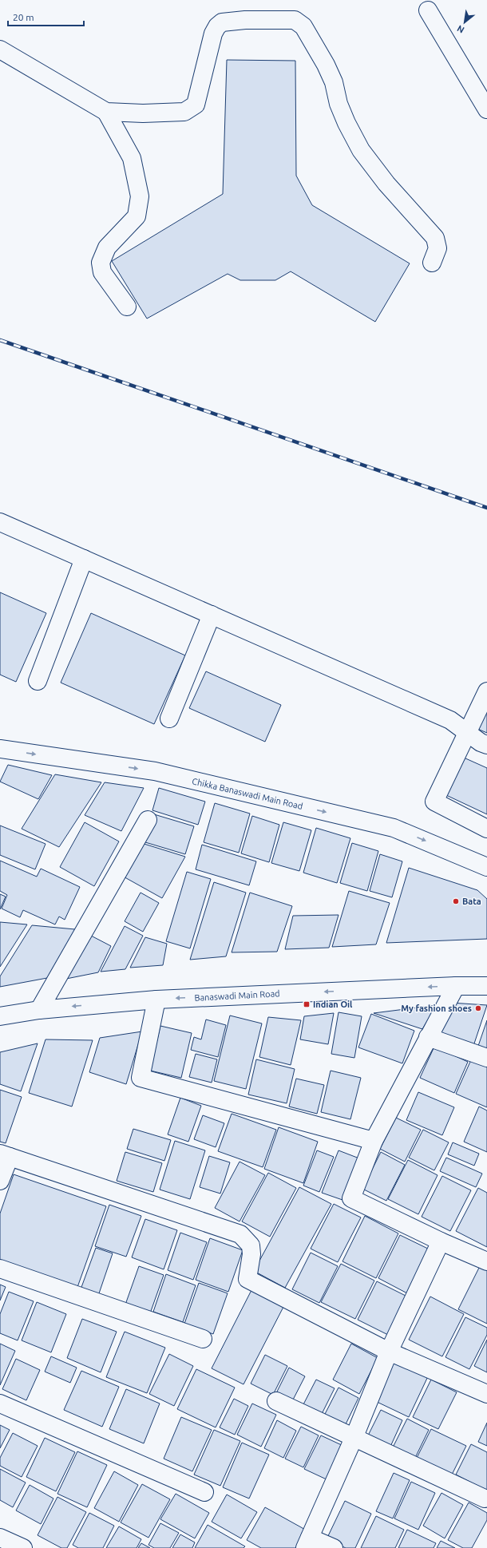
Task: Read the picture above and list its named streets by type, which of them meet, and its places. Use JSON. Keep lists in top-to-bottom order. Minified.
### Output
{"streets":{"street":["Chikka Banaswadi Main Road","Banaswadi Main Road"]},"one_way":["Banaswadi Main Road"],"places":{"other":["Bata","My fashion shoes"],"transit":["Indian Oil"]},"scale_bar":"20 m","north":"bottom left"}
